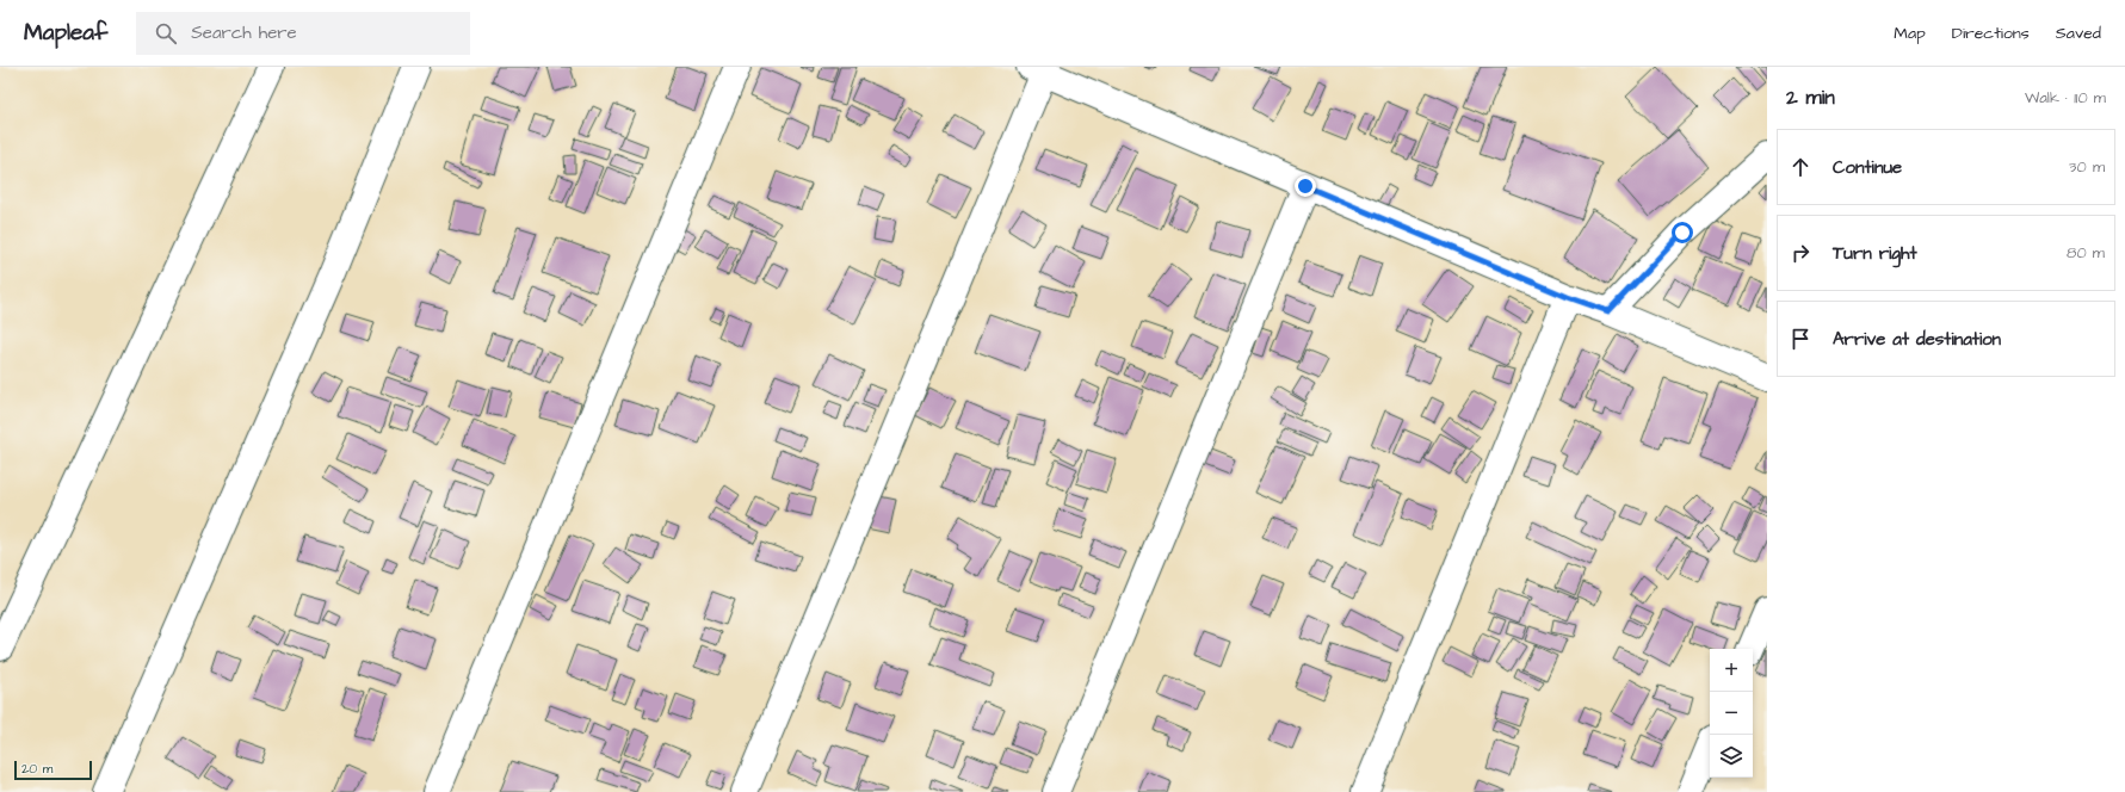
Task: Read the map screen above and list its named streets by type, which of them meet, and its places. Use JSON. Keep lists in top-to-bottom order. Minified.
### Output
{"scale_bar":"20 m","page":{"header":"Mapleaf","search":"Search here","nav":["Map","Directions","Saved"],"heading":["2 min","Walk · 110 m"],"list":[["Continue","30 m"],["Turn right","80 m"],"Arrive at destination"],"map_buttons":["+","−"],"scale":"20 m"}}
